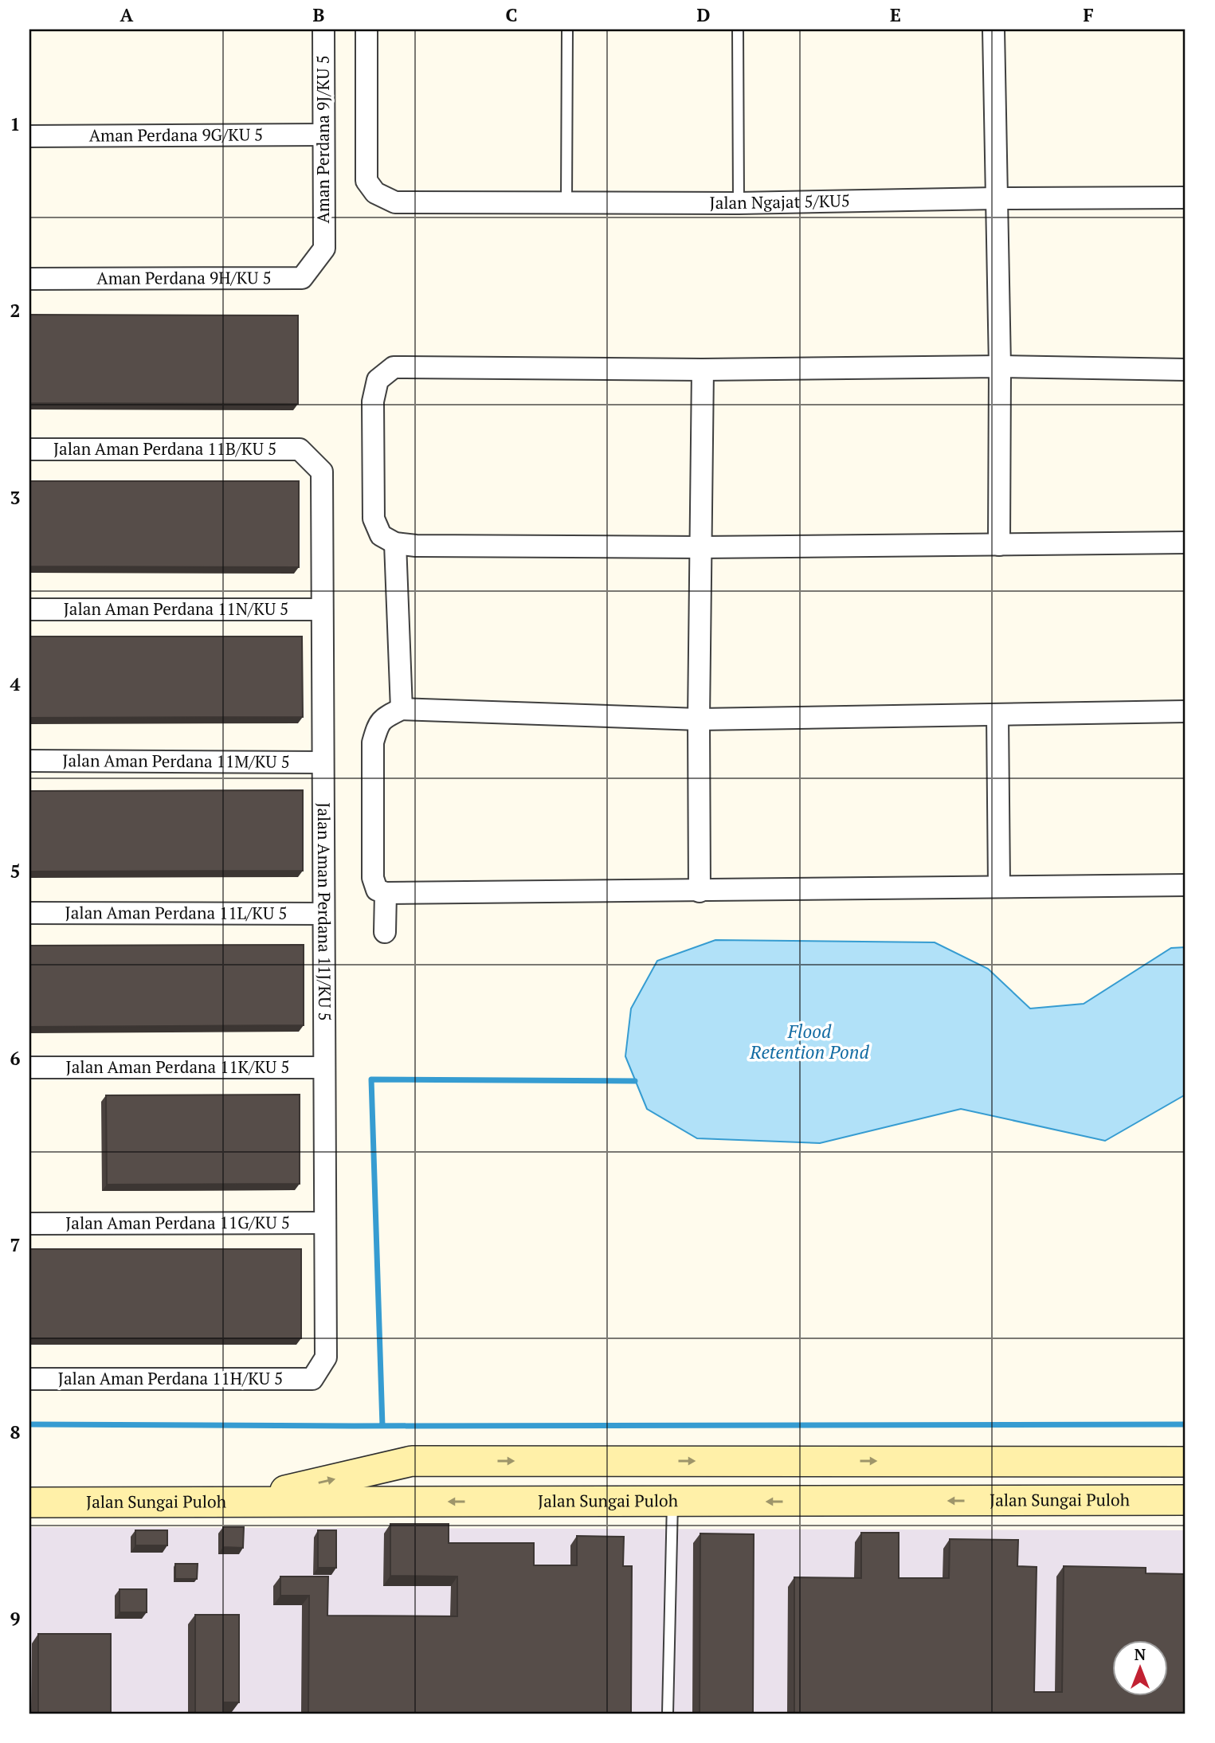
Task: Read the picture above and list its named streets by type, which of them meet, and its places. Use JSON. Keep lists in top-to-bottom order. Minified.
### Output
{"streets":{"street":["Aman Perdana 9G/KU 5","Aman Perdana 9J/KU 5","Jalan Ngajat 5/KU5","Aman Perdana 9H/KU 5","Jalan Aman Perdana 11B/KU 5","Jalan Aman Perdana 11N/KU 5","Jalan Aman Perdana 11M/KU 5","Jalan Aman Perdana 11J/KU 5","Jalan Aman Perdana 11L/KU 5","Jalan Aman Perdana 11K/KU 5","Jalan Aman Perdana 11G/KU 5","Jalan Aman Perdana 11H/KU 5","Jalan Sungai Puloh"]},"crossings":[["Aman Perdana 9G/KU 5","Aman Perdana 9J/KU 5"],["Aman Perdana 9J/KU 5","Aman Perdana 9H/KU 5"],["Jalan Aman Perdana 11B/KU 5","Jalan Aman Perdana 11J/KU 5"],["Jalan Aman Perdana 11N/KU 5","Jalan Aman Perdana 11J/KU 5"],["Jalan Aman Perdana 11M/KU 5","Jalan Aman Perdana 11J/KU 5"],["Jalan Aman Perdana 11J/KU 5","Jalan Aman Perdana 11L/KU 5"],["Jalan Aman Perdana 11J/KU 5","Jalan Aman Perdana 11K/KU 5"],["Jalan Aman Perdana 11J/KU 5","Jalan Aman Perdana 11G/KU 5"],["Jalan Aman Perdana 11J/KU 5","Jalan Aman Perdana 11H/KU 5"]],"water":["Flood Retention Pond"],"north":"top","grid":{"columns":["A","B","C","D","E","F"],"rows":["1","2","3","4","5","6","7","8","9"]}}
